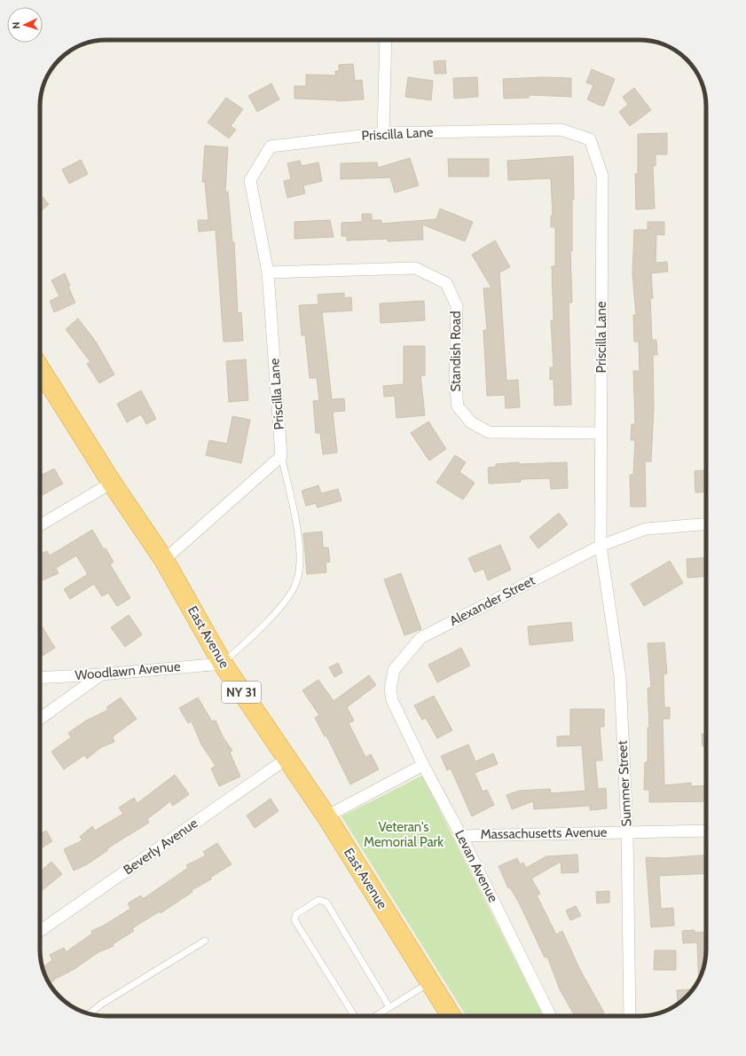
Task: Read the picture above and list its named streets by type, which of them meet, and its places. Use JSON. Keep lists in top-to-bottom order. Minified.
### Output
{"streets":{"highway":["East Avenue","NY 31"],"street":["Priscilla Lane","Standish Road","Alexander Street","Woodlawn Avenue","Summer Street","Massachusetts Avenue","Beverly Avenue","Levan Avenue"]},"crossings":[["Priscilla Lane","Standish Road"],["Priscilla Lane","Alexander Street"],["Priscilla Lane","Summer Street"],["Alexander Street","Summer Street"],["Alexander Street","Levan Avenue"],["East Avenue","Woodlawn Avenue"],["East Avenue","Beverly Avenue"],["Summer Street","Massachusetts Avenue"],["Massachusetts Avenue","Levan Avenue"]],"parks":["Veteran's Memorial Park"],"north":"left"}
